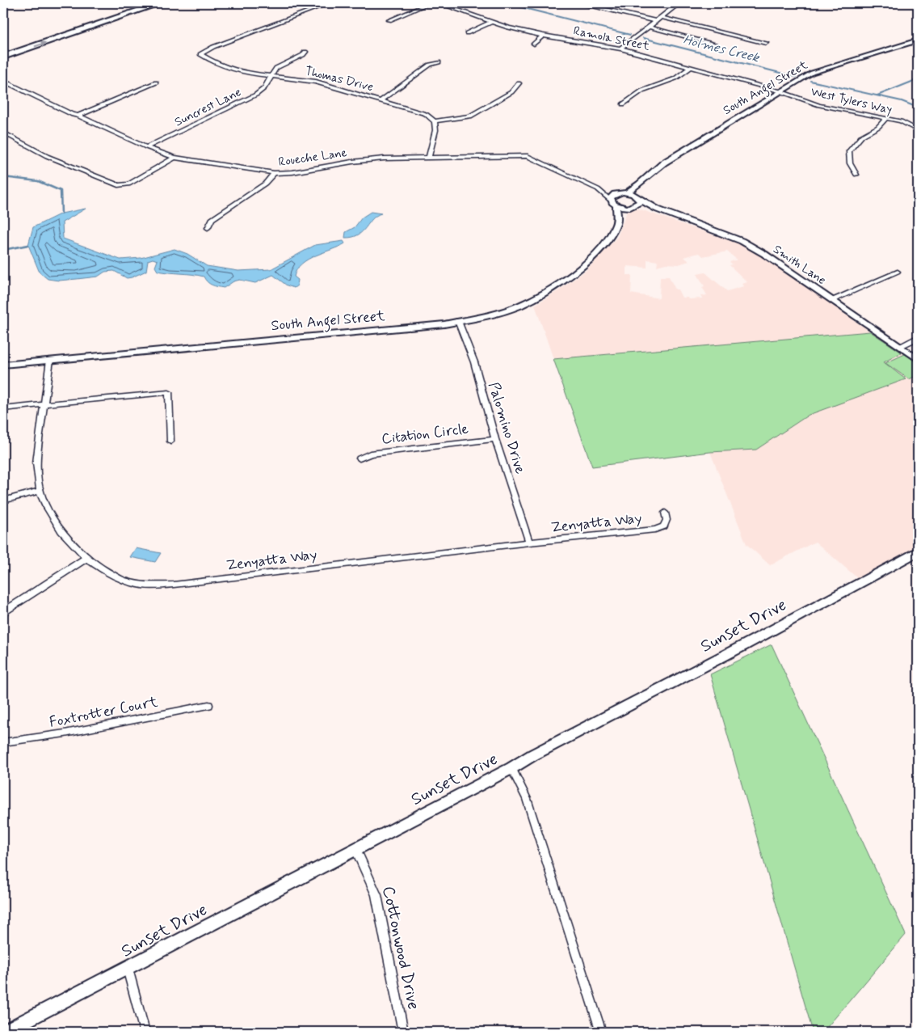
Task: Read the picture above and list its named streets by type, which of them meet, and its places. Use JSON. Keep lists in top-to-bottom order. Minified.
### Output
{"streets":{"main road":["Sunset Drive"],"street":["Ramola Street","Thomas Drive","South Angel Street","West Tylers Way","Suncrest Lane","Roueche Lane","Smith Lane","Palomino Drive","Citation Circle","Zenyatta Way","Foxtrotter Court","Cottonwood Drive"]},"crossings":[["Ramola Street","South Angel Street"],["Ramola Street","West Tylers Way"],["Thomas Drive","Suncrest Lane"],["South Angel Street","West Tylers Way"],["South Angel Street","Smith Lane"],["South Angel Street","Palomino Drive"],["South Angel Street","Zenyatta Way"],["Suncrest Lane","Roueche Lane"],["Palomino Drive","Citation Circle"],["Palomino Drive","Zenyatta Way"],["Sunset Drive","Cottonwood Drive"]],"water":["Holmes Creek"]}
